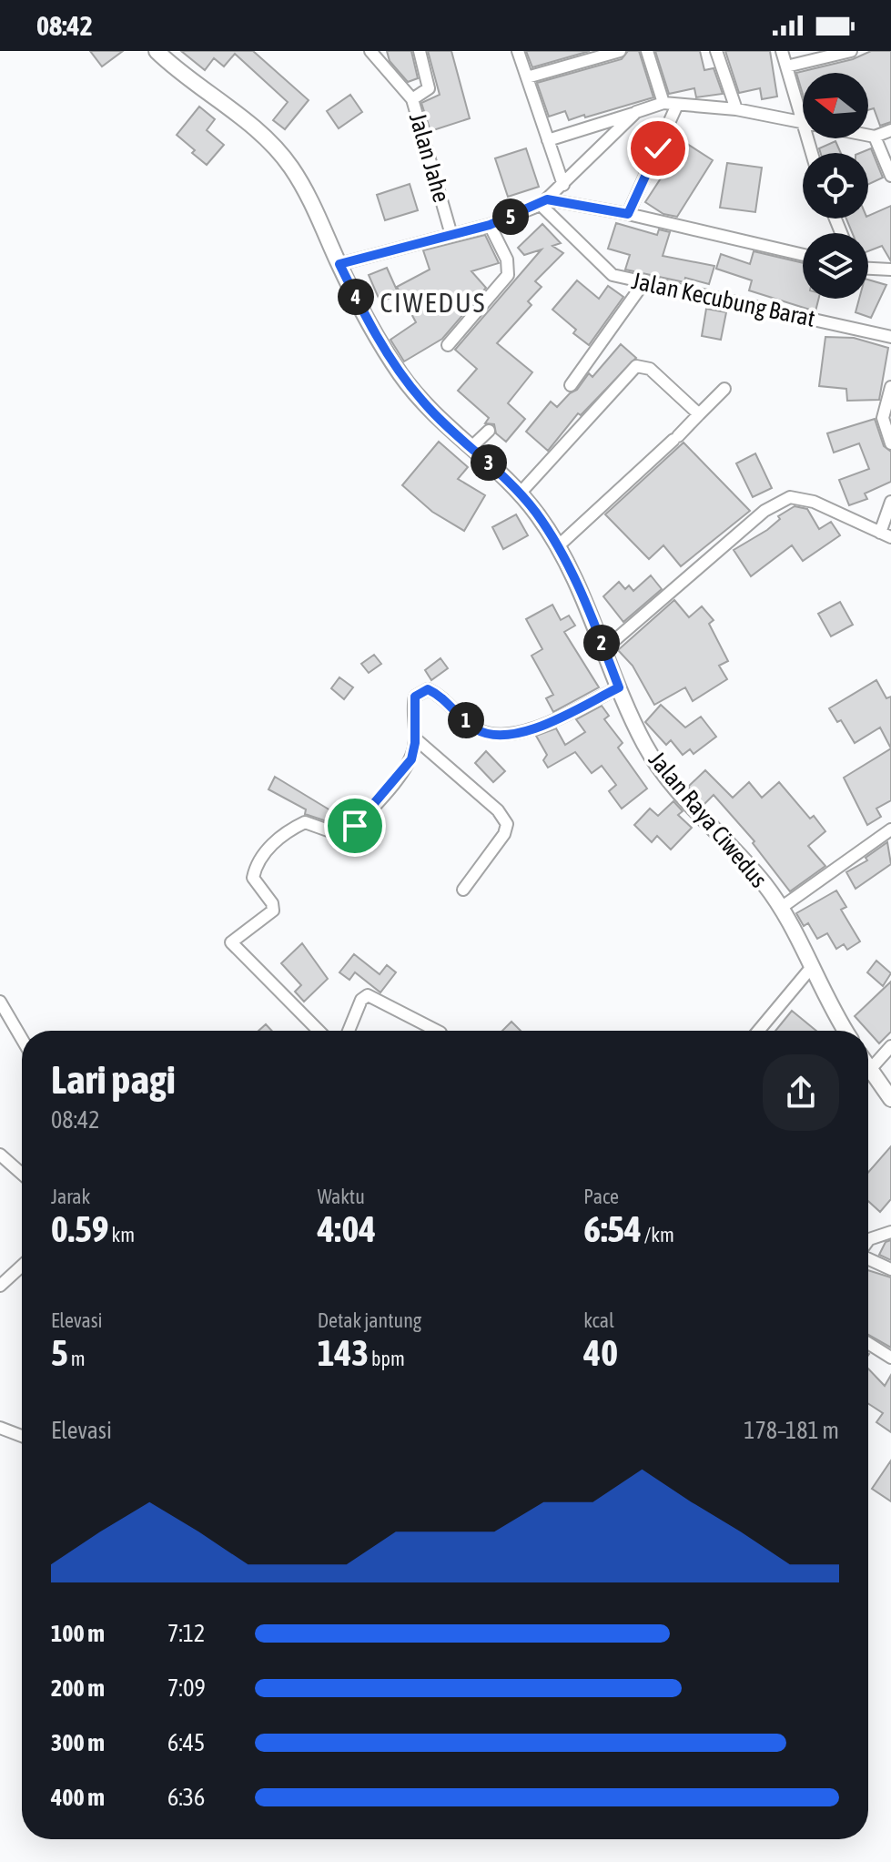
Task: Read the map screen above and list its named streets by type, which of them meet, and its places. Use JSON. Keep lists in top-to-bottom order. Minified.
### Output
{"streets":{"street":["Jalan Jahe","Jalan Kecubung Barat","Jalan Raya Ciwedus"]},"districts":["CIWEDUS"],"north":"left","page":{"status":"08:42","pins":["5","4","3","2","1"],"heading":["Lari pagi","08:42"],"stats":[["Jarak","0.59 km"],["Waktu","4:04"],["Pace","6:54 /km"],["Elevasi","5 m"],["Detak jantung","143 bpm"],["kcal","40"]],"chart":["Elevasi","178–181 m"],"list":[{"name":"100 m","note":"7:12"},{"name":"200 m","note":"7:09"},{"name":"300 m","note":"6:45"},{"name":"400 m","note":"6:36"}]}}
